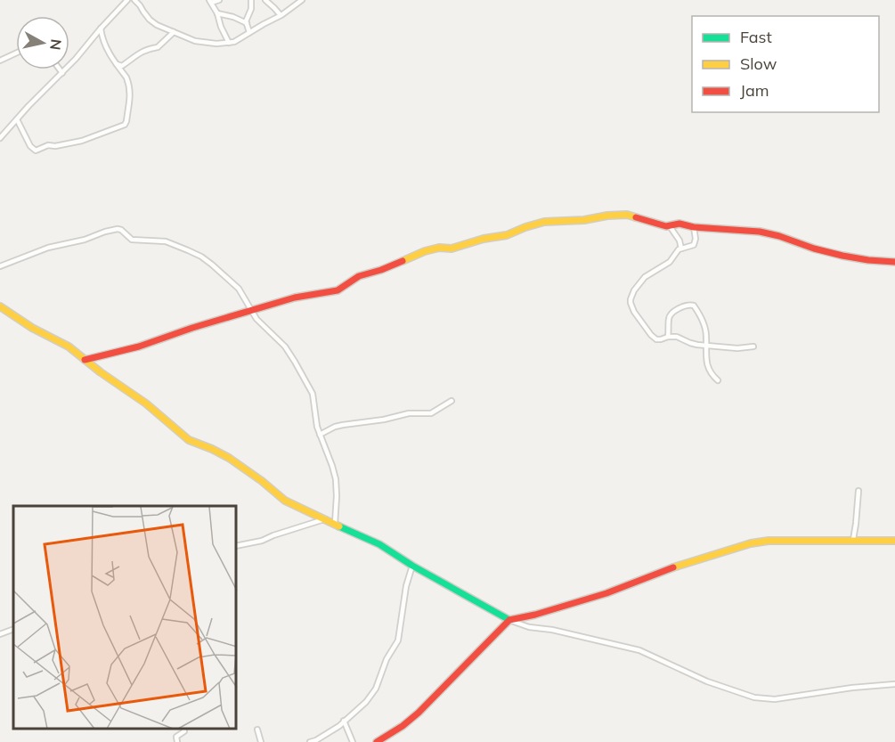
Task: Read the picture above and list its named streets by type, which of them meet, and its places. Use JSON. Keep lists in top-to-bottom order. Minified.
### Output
{"legend":["Fast","Slow","Jam"],"north":"right"}
